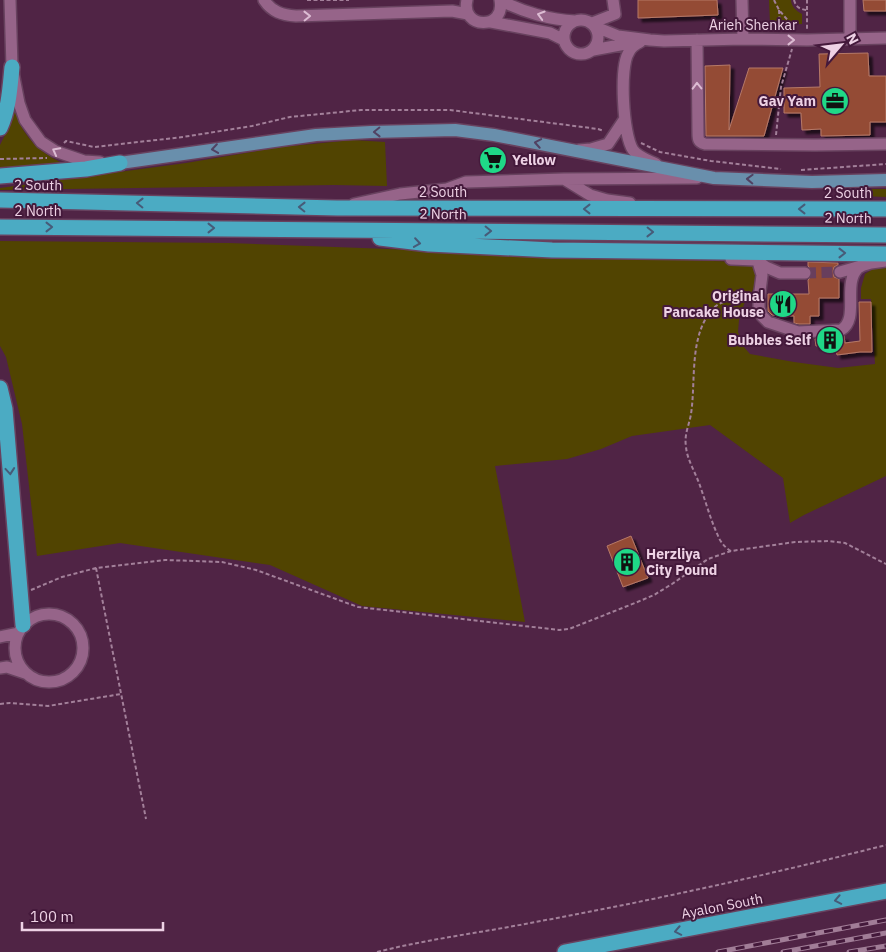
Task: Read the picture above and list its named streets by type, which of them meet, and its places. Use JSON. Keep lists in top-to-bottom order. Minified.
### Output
{"streets":{"highway":["2 South","2 North","Ayalon South"],"street":["Arieh Shenkar"]},"one_way":["Ayalon South"],"places":{"office":["Gav Yam"],"supermarket":["Yellow"],"restaurant":["Original Pancake House"],"building":["Bubbles Self","Herzliya City Pound"]},"scale_bar":"100 m","north":"top right"}
